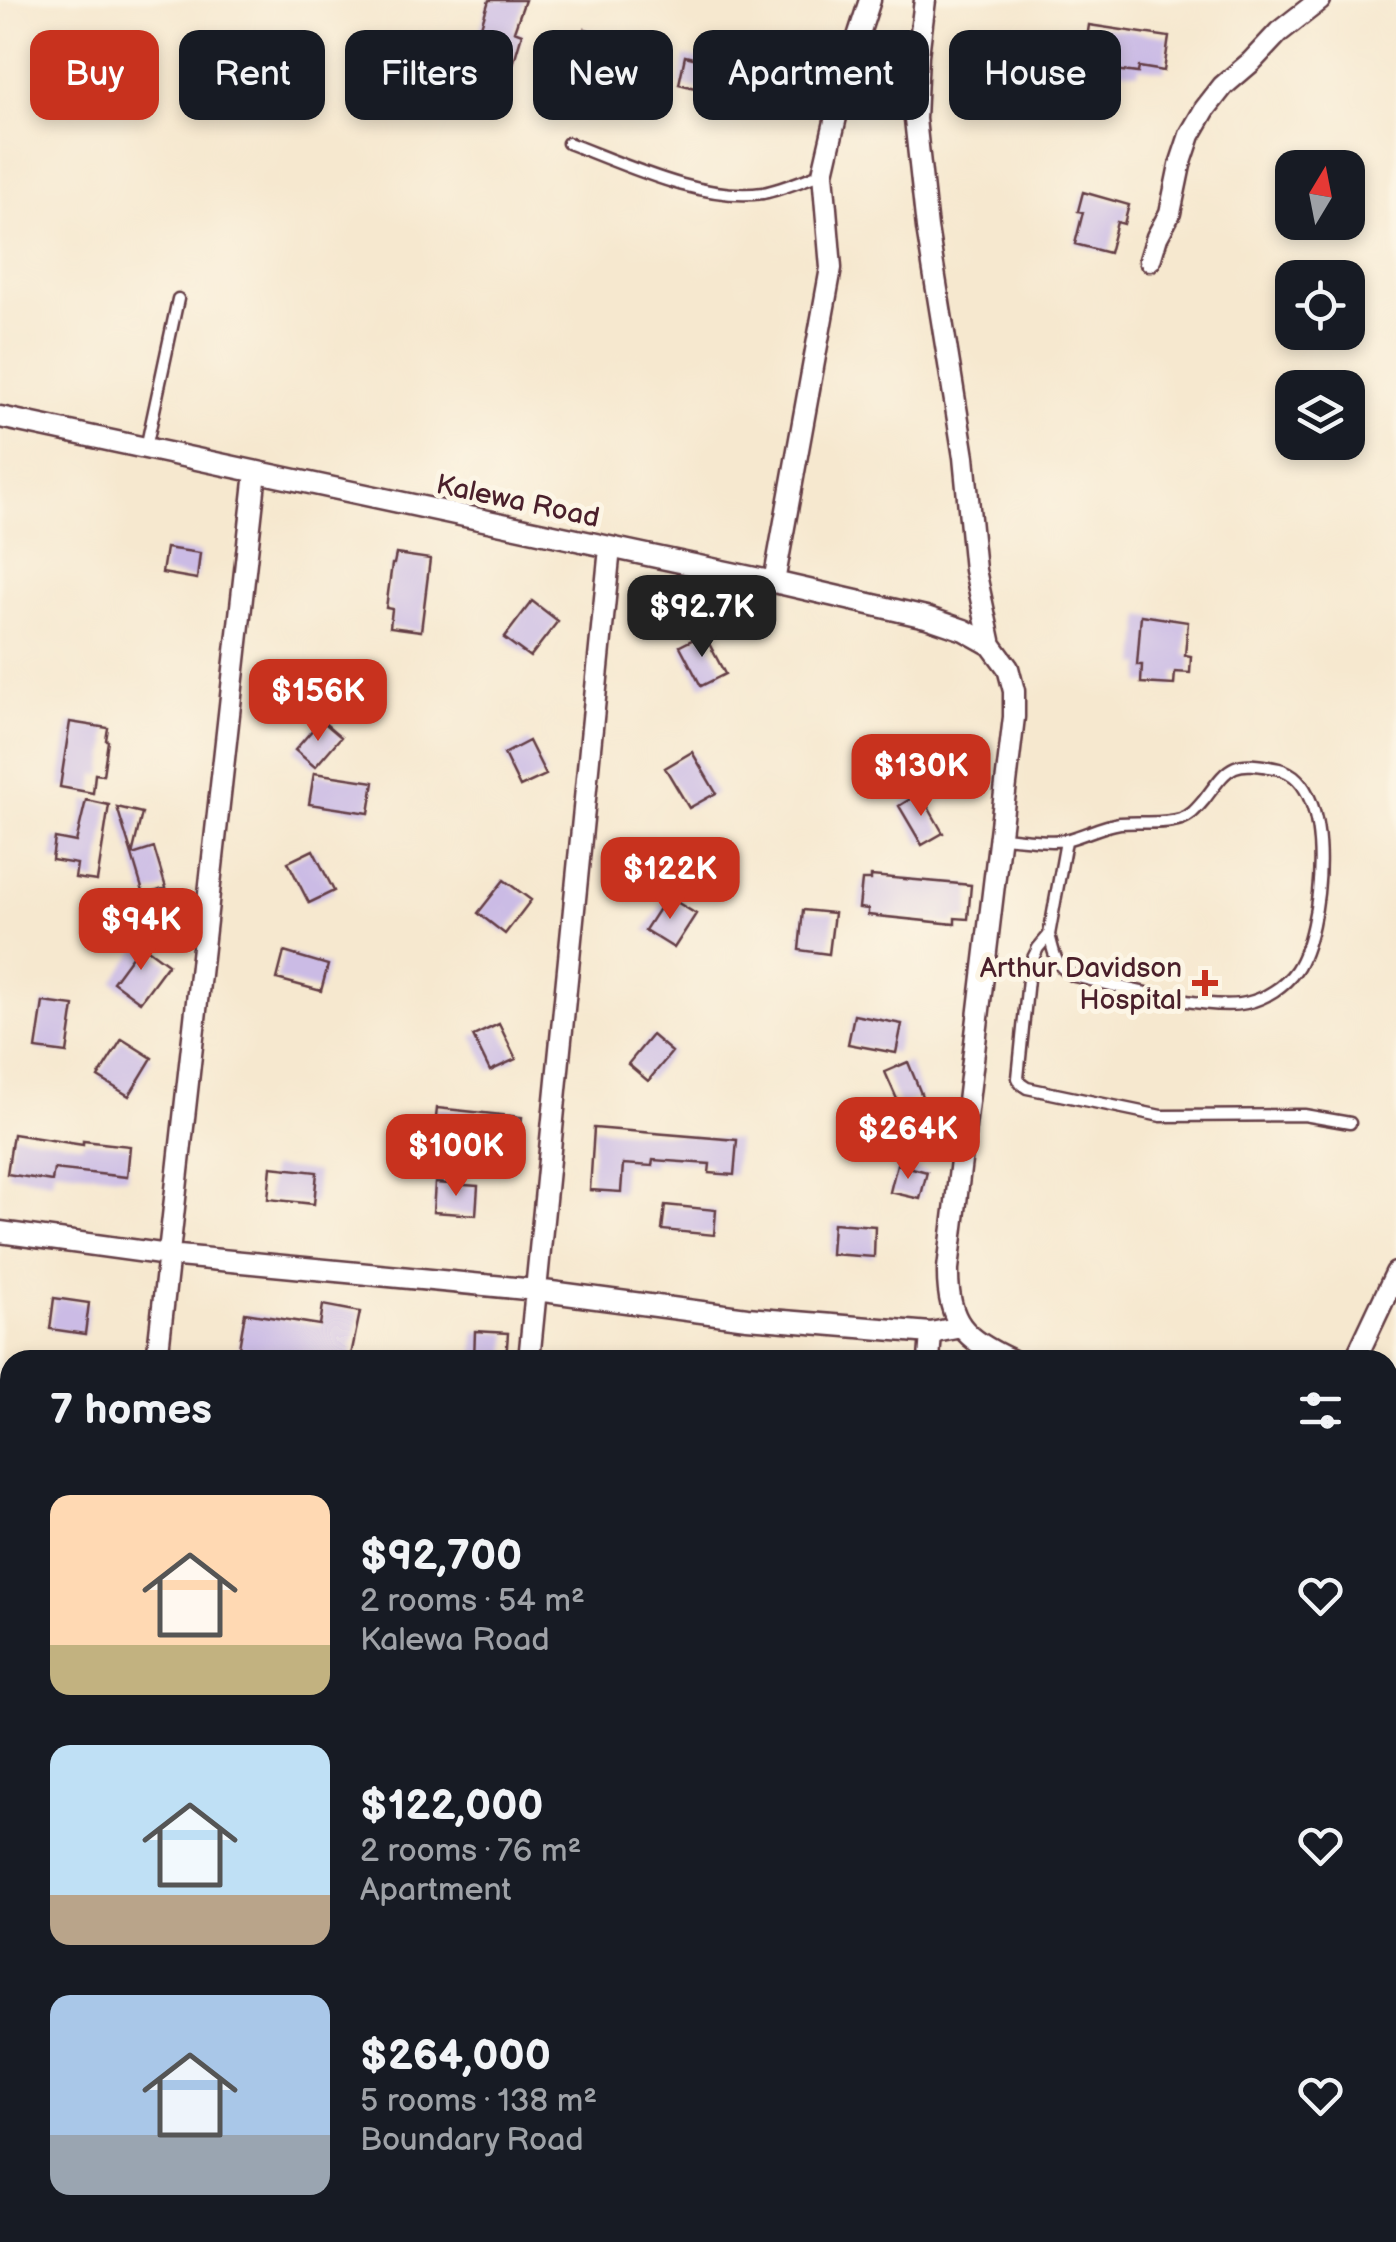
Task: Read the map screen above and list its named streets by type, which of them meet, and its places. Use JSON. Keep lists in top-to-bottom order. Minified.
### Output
{"streets":{"street":["Kalewa Road"]},"places":{"health":["Arthur Davidson Hospital"]},"north":"top","page":{"chip":["Buy","Rent","Filters","New","Apartment","House"],"price":["$92.7K","$156K","$130K","$122K","$94K","$264K","$100K"],"heading":"7 homes","list":[{"name":"$92,700","note":"2 rooms · 54 m² · Kalewa Road"},{"name":"$122,000","note":"2 rooms · 76 m² · Apartment"},{"name":"$264,000","note":"5 rooms · 138 m² · Boundary Road"}]}}
